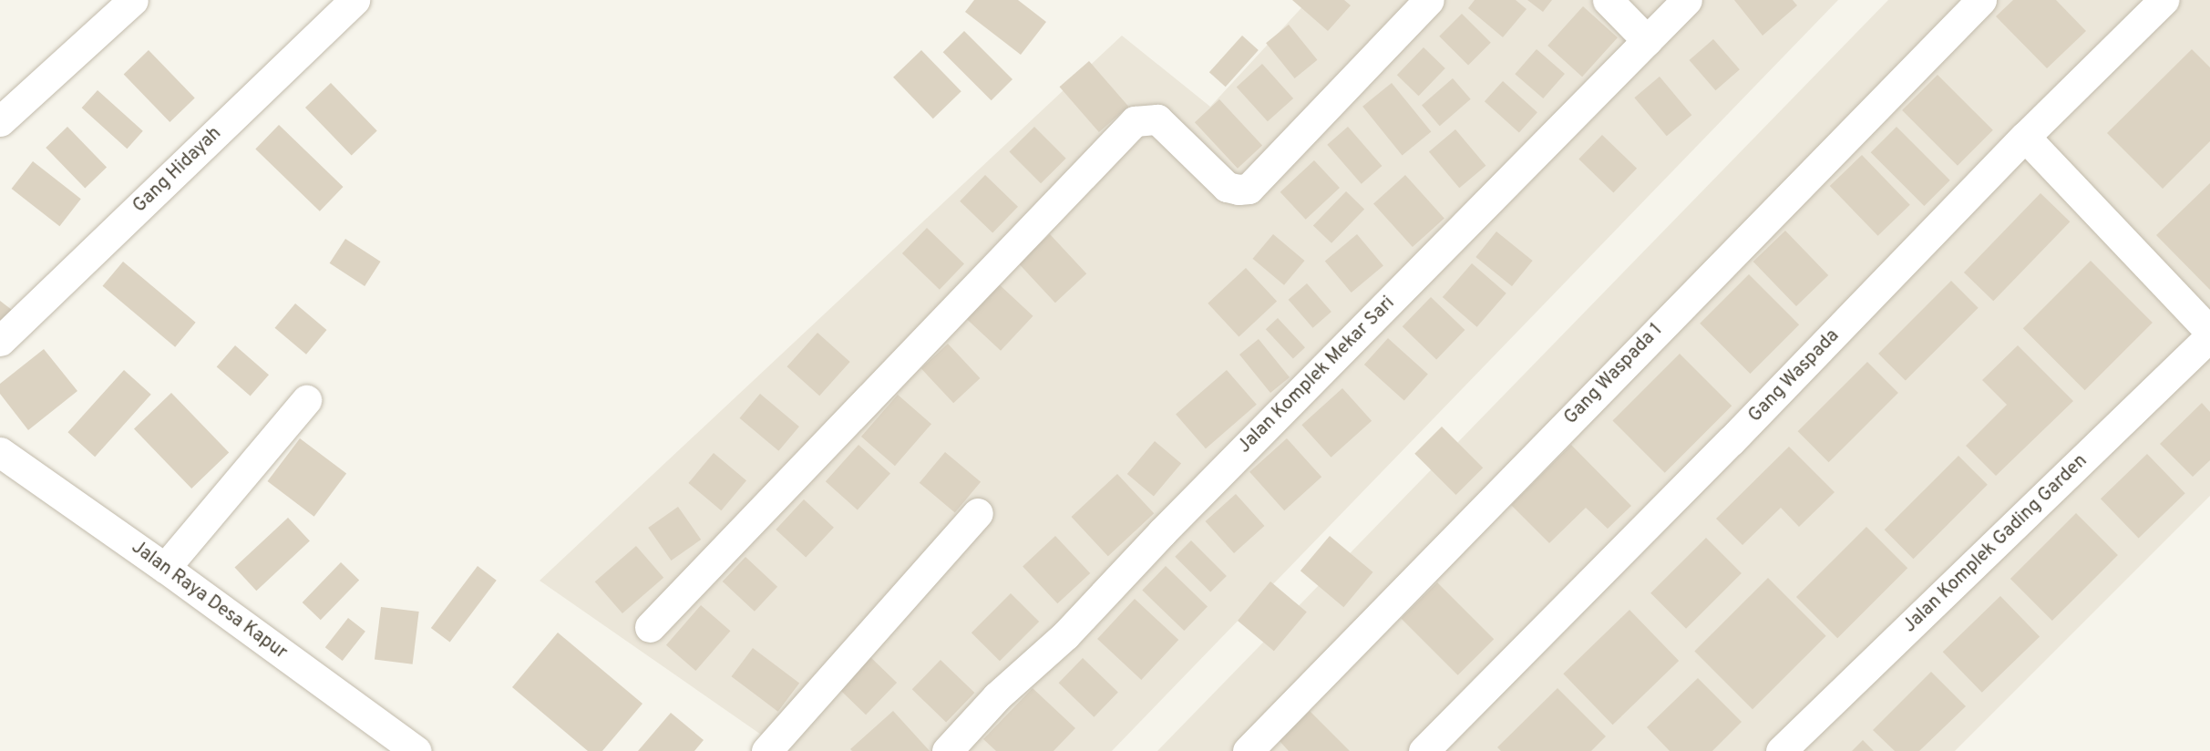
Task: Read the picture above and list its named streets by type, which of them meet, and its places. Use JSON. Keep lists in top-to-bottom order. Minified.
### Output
{"streets":{"street":["Gang Hidayah","Gang Waspada 1","Jalan Komplek Mekar Sari","Gang Waspada","Jalan Komplek Gading Garden","Jalan Raya Desa Kapur"]}}
